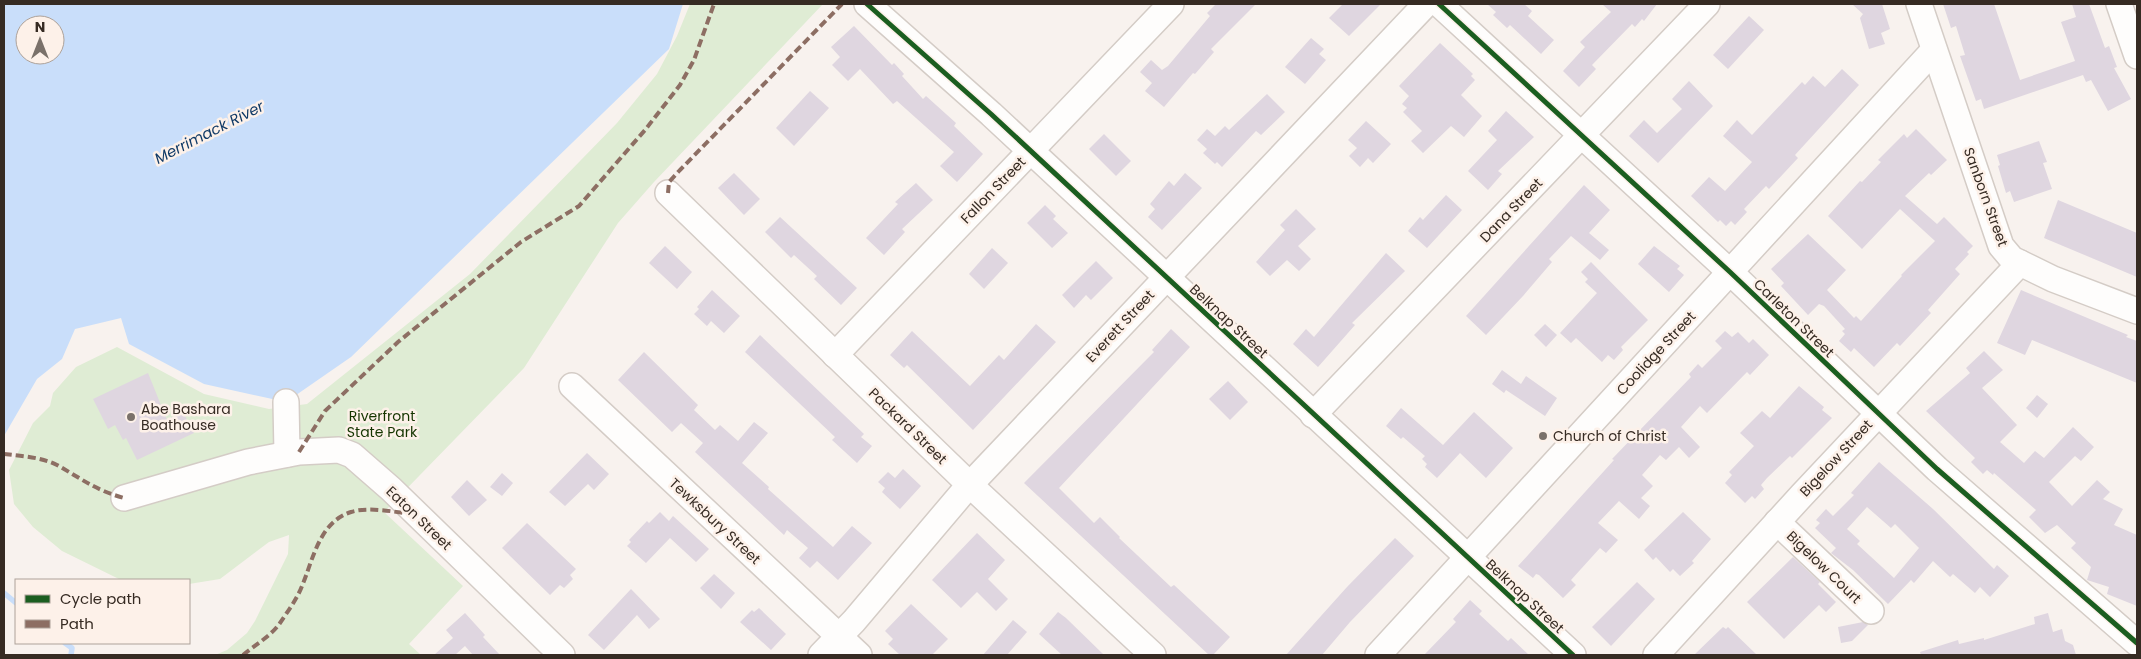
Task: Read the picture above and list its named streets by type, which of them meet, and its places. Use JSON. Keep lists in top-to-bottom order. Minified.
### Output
{"streets":{"street":["Fallon Street","Sanborn Street","Dana Street","Carleton Street","Belknap Street","Everett Street","Coolidge Street","Packard Street","Bigelow Street","Eaton Street","Tewksbury Street","Bigelow Court"]},"crossings":[["Fallon Street","Belknap Street"],["Fallon Street","Packard Street"],["Sanborn Street","Coolidge Street"],["Sanborn Street","Bigelow Street"],["Dana Street","Carleton Street"],["Dana Street","Belknap Street"],["Carleton Street","Coolidge Street"],["Carleton Street","Bigelow Street"],["Belknap Street","Everett Street"],["Belknap Street","Coolidge Street"],["Everett Street","Packard Street"],["Everett Street","Tewksbury Street"],["Bigelow Street","Bigelow Court"]],"water":["Merrimack River"],"parks":["Riverfront State Park"],"places":["Abe Bashara Boathouse","Church of Christ"],"legend":["Cycle path","Path"],"north":"top"}
